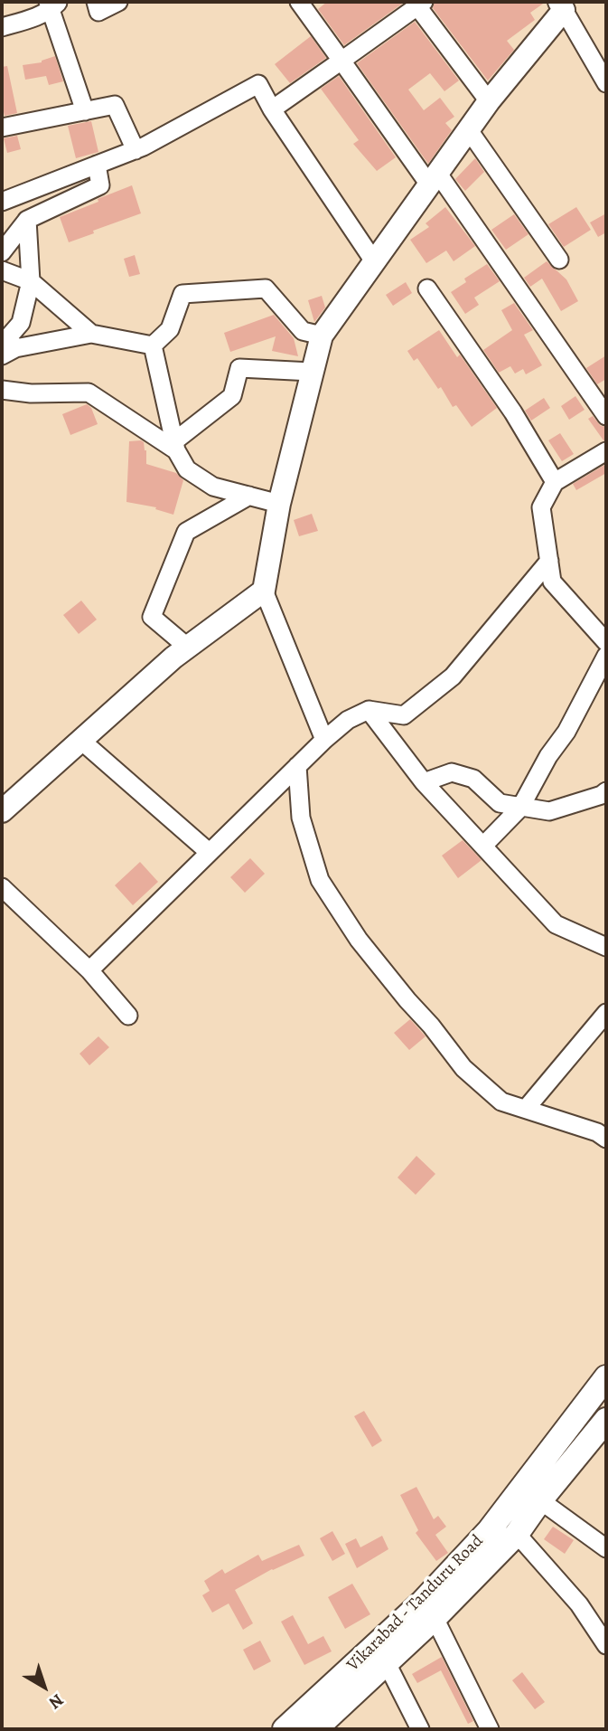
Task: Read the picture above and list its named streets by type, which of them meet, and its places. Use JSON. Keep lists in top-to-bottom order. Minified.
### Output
{"streets":{"main road":["Vikarabad - Tanduru Road"]},"north":"bottom right"}
